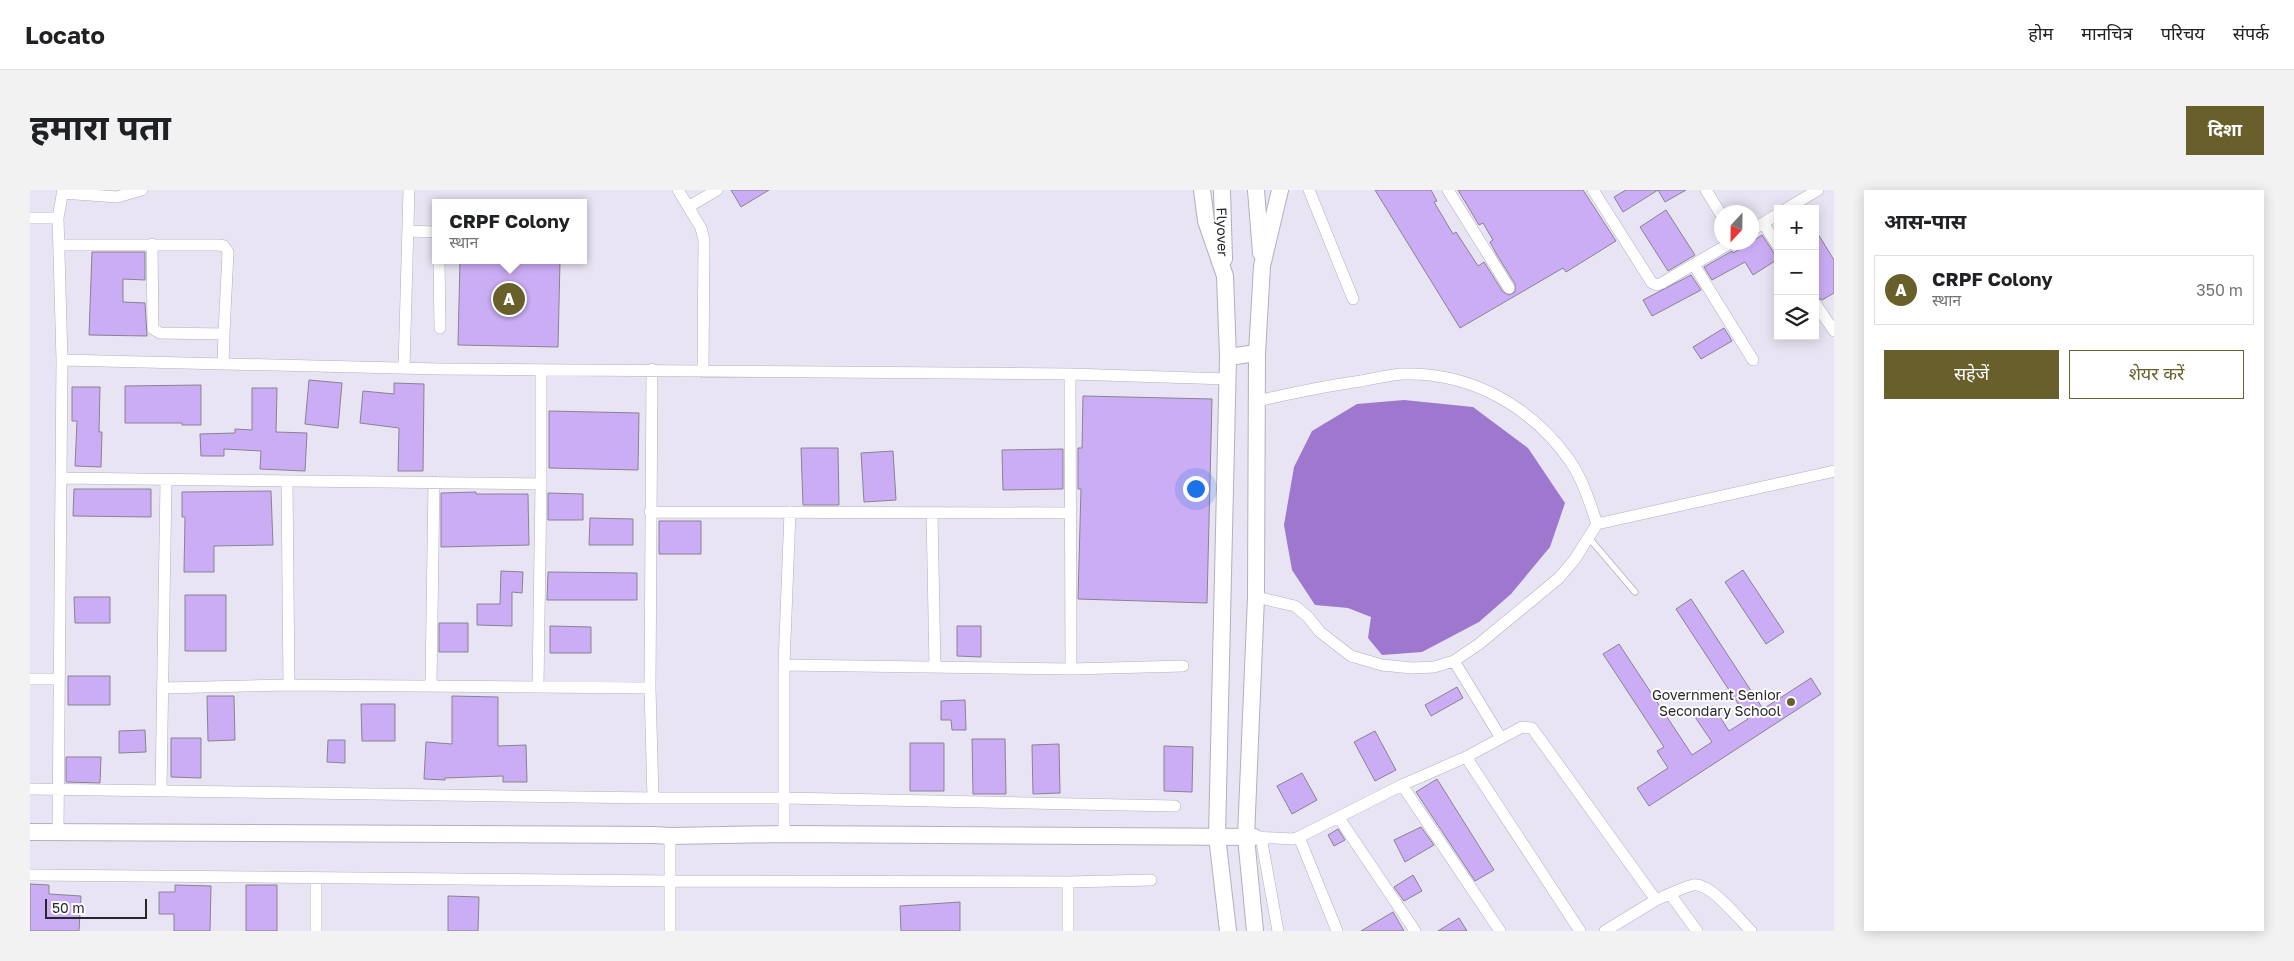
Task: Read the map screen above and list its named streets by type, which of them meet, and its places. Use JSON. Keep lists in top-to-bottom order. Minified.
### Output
{"streets":{"main road":["Flyover"]},"places":["Government Senior Secondary School"],"scale_bar":"50 m","north":"bottom","page":{"header":"Locato","nav":["होम","मानचित्र","परिचय","संपर्क"],"title":"हमारा पता","buttons":["दिशा",["सहेजें","शेयर करें"]],"heading":"आस-पास","popup":["CRPF Colony","स्थान"],"map_buttons":["+","−"],"list":[{"mark":"A","name":"CRPF Colony","note":"स्थान","value":"350 m"}],"pins":"A","scale":"50 m"}}
